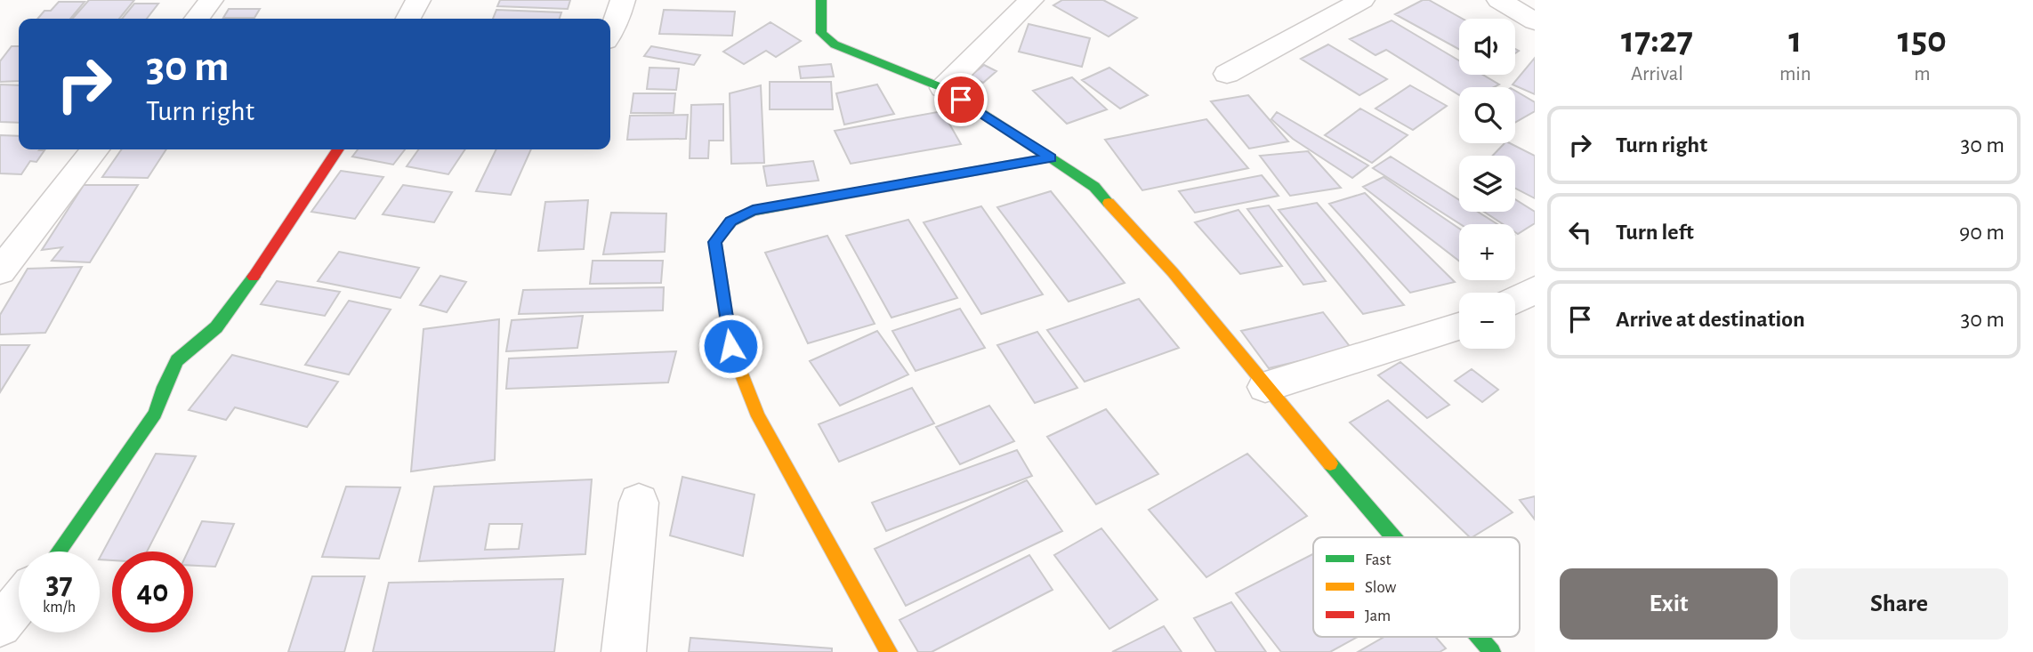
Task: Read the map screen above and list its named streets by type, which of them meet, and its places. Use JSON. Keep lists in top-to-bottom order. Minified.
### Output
{"legend":["Fast","Slow","Jam"],"page":{"eta":["17:27","Arrival","1","min","150","m"],"map_buttons":["+","−"],"turn":["30 m","Turn right"],"list":[{"name":"Turn right","value":"30 m"},{"name":"Turn left","value":"90 m"},{"name":"Arrive at destination","value":"30 m"}],"speed":"37 km/h","limit":"40","buttons":["Exit","Share"]}}
